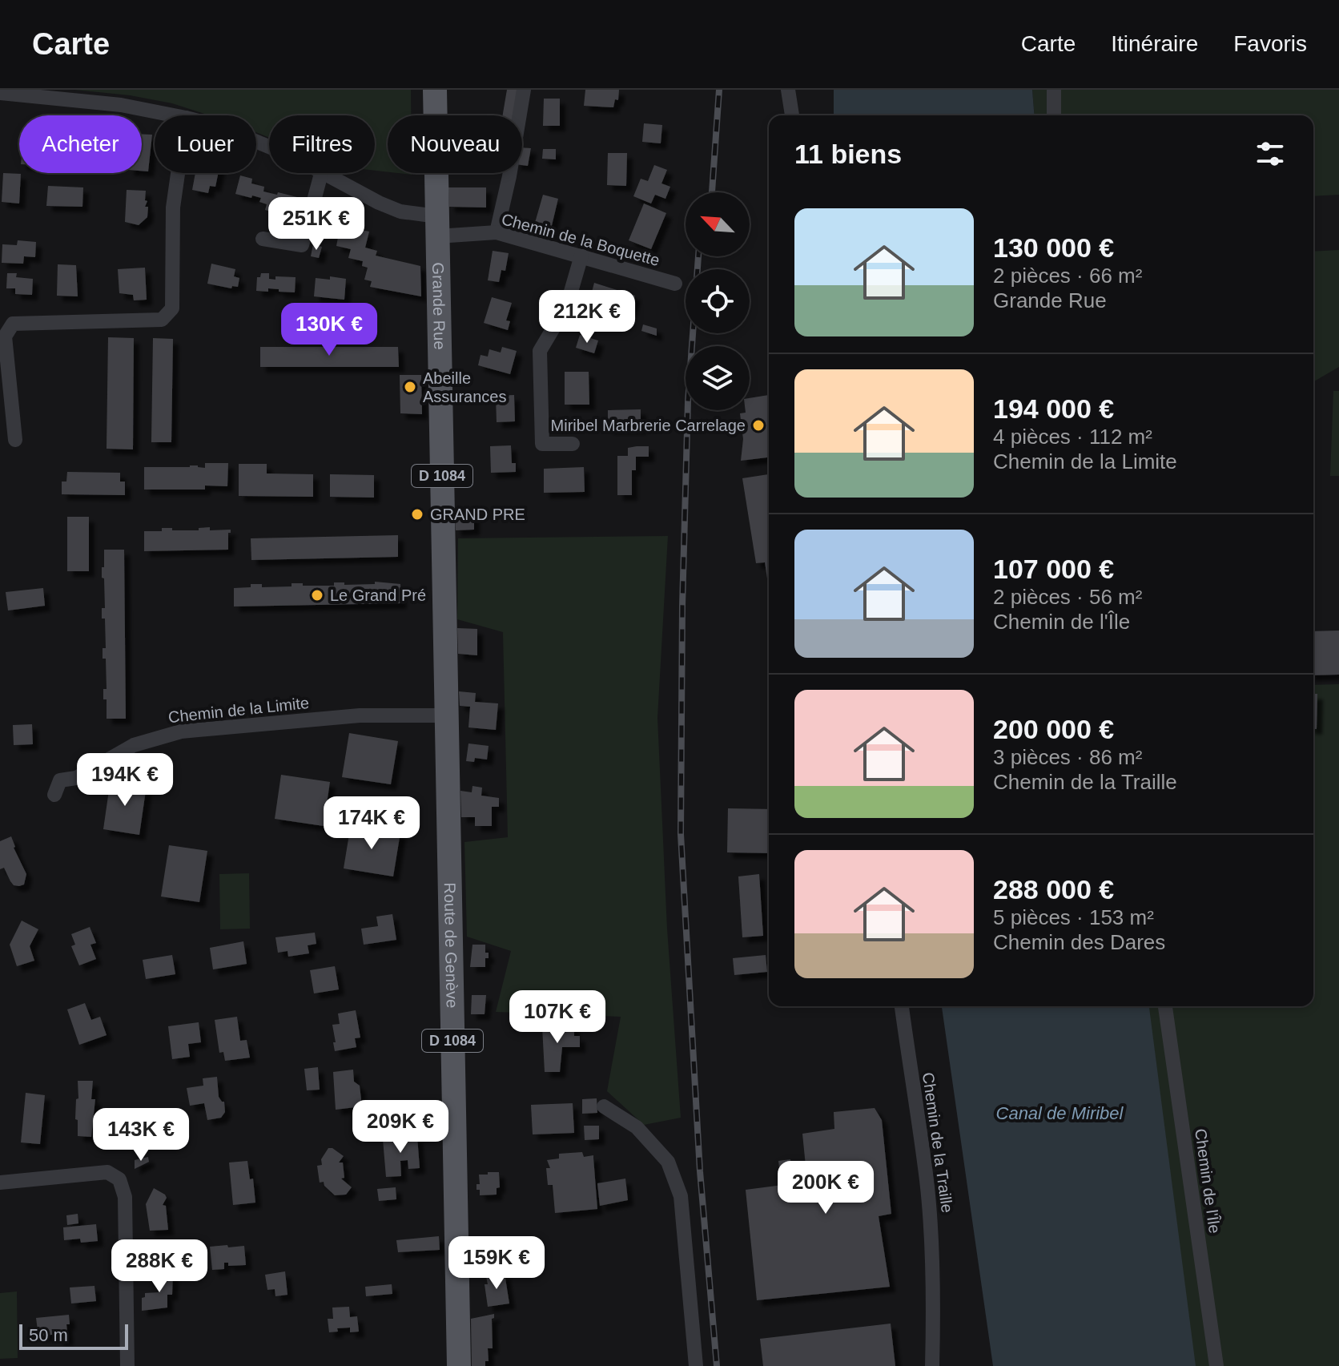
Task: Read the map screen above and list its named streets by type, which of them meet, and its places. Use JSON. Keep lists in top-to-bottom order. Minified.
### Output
{"streets":{"main road":["Grande Rue","D 1084","Route de Genève"],"street":["Chemin de la Boquette","Chemin de la Limite","Chemin de la Traille","Chemin de l'Île"]},"crossings":[["Chemin de la Boquette","Grande Rue"],["Grande Rue","Chemin de la Limite"],["Grande Rue","Route de Genève"],["Chemin de la Limite","Route de Genève"]],"water":["Canal de Miribel"],"places":["Abeille Assurances","Miribel Marbrerie Carrelage","GRAND PRE","Le Grand Pré"],"scale_bar":"50 m","north":"top left","page":{"header":"Carte","nav":["Carte","Itinéraire","Favoris"],"chip":["Acheter","Louer","Filtres","Nouveau"],"heading":"11 biens","list":[{"name":"130 000 €","note":"2 pièces · 66 m² · Grande Rue"},{"name":"194 000 €","note":"4 pièces · 112 m² · Chemin de la Limite"},{"name":"107 000 €","note":"2 pièces · 56 m² · Chemin de l'Île"},{"name":"200 000 €","note":"3 pièces · 86 m² · Chemin de la Traille"},{"name":"288 000 €","note":"5 pièces · 153 m² · Chemin des Dares"}],"price":["251K €","212K €","130K €","194K €","174K €","107K €","209K €","143K €","200K €","159K €","288K €"],"scale":"50 m"}}
